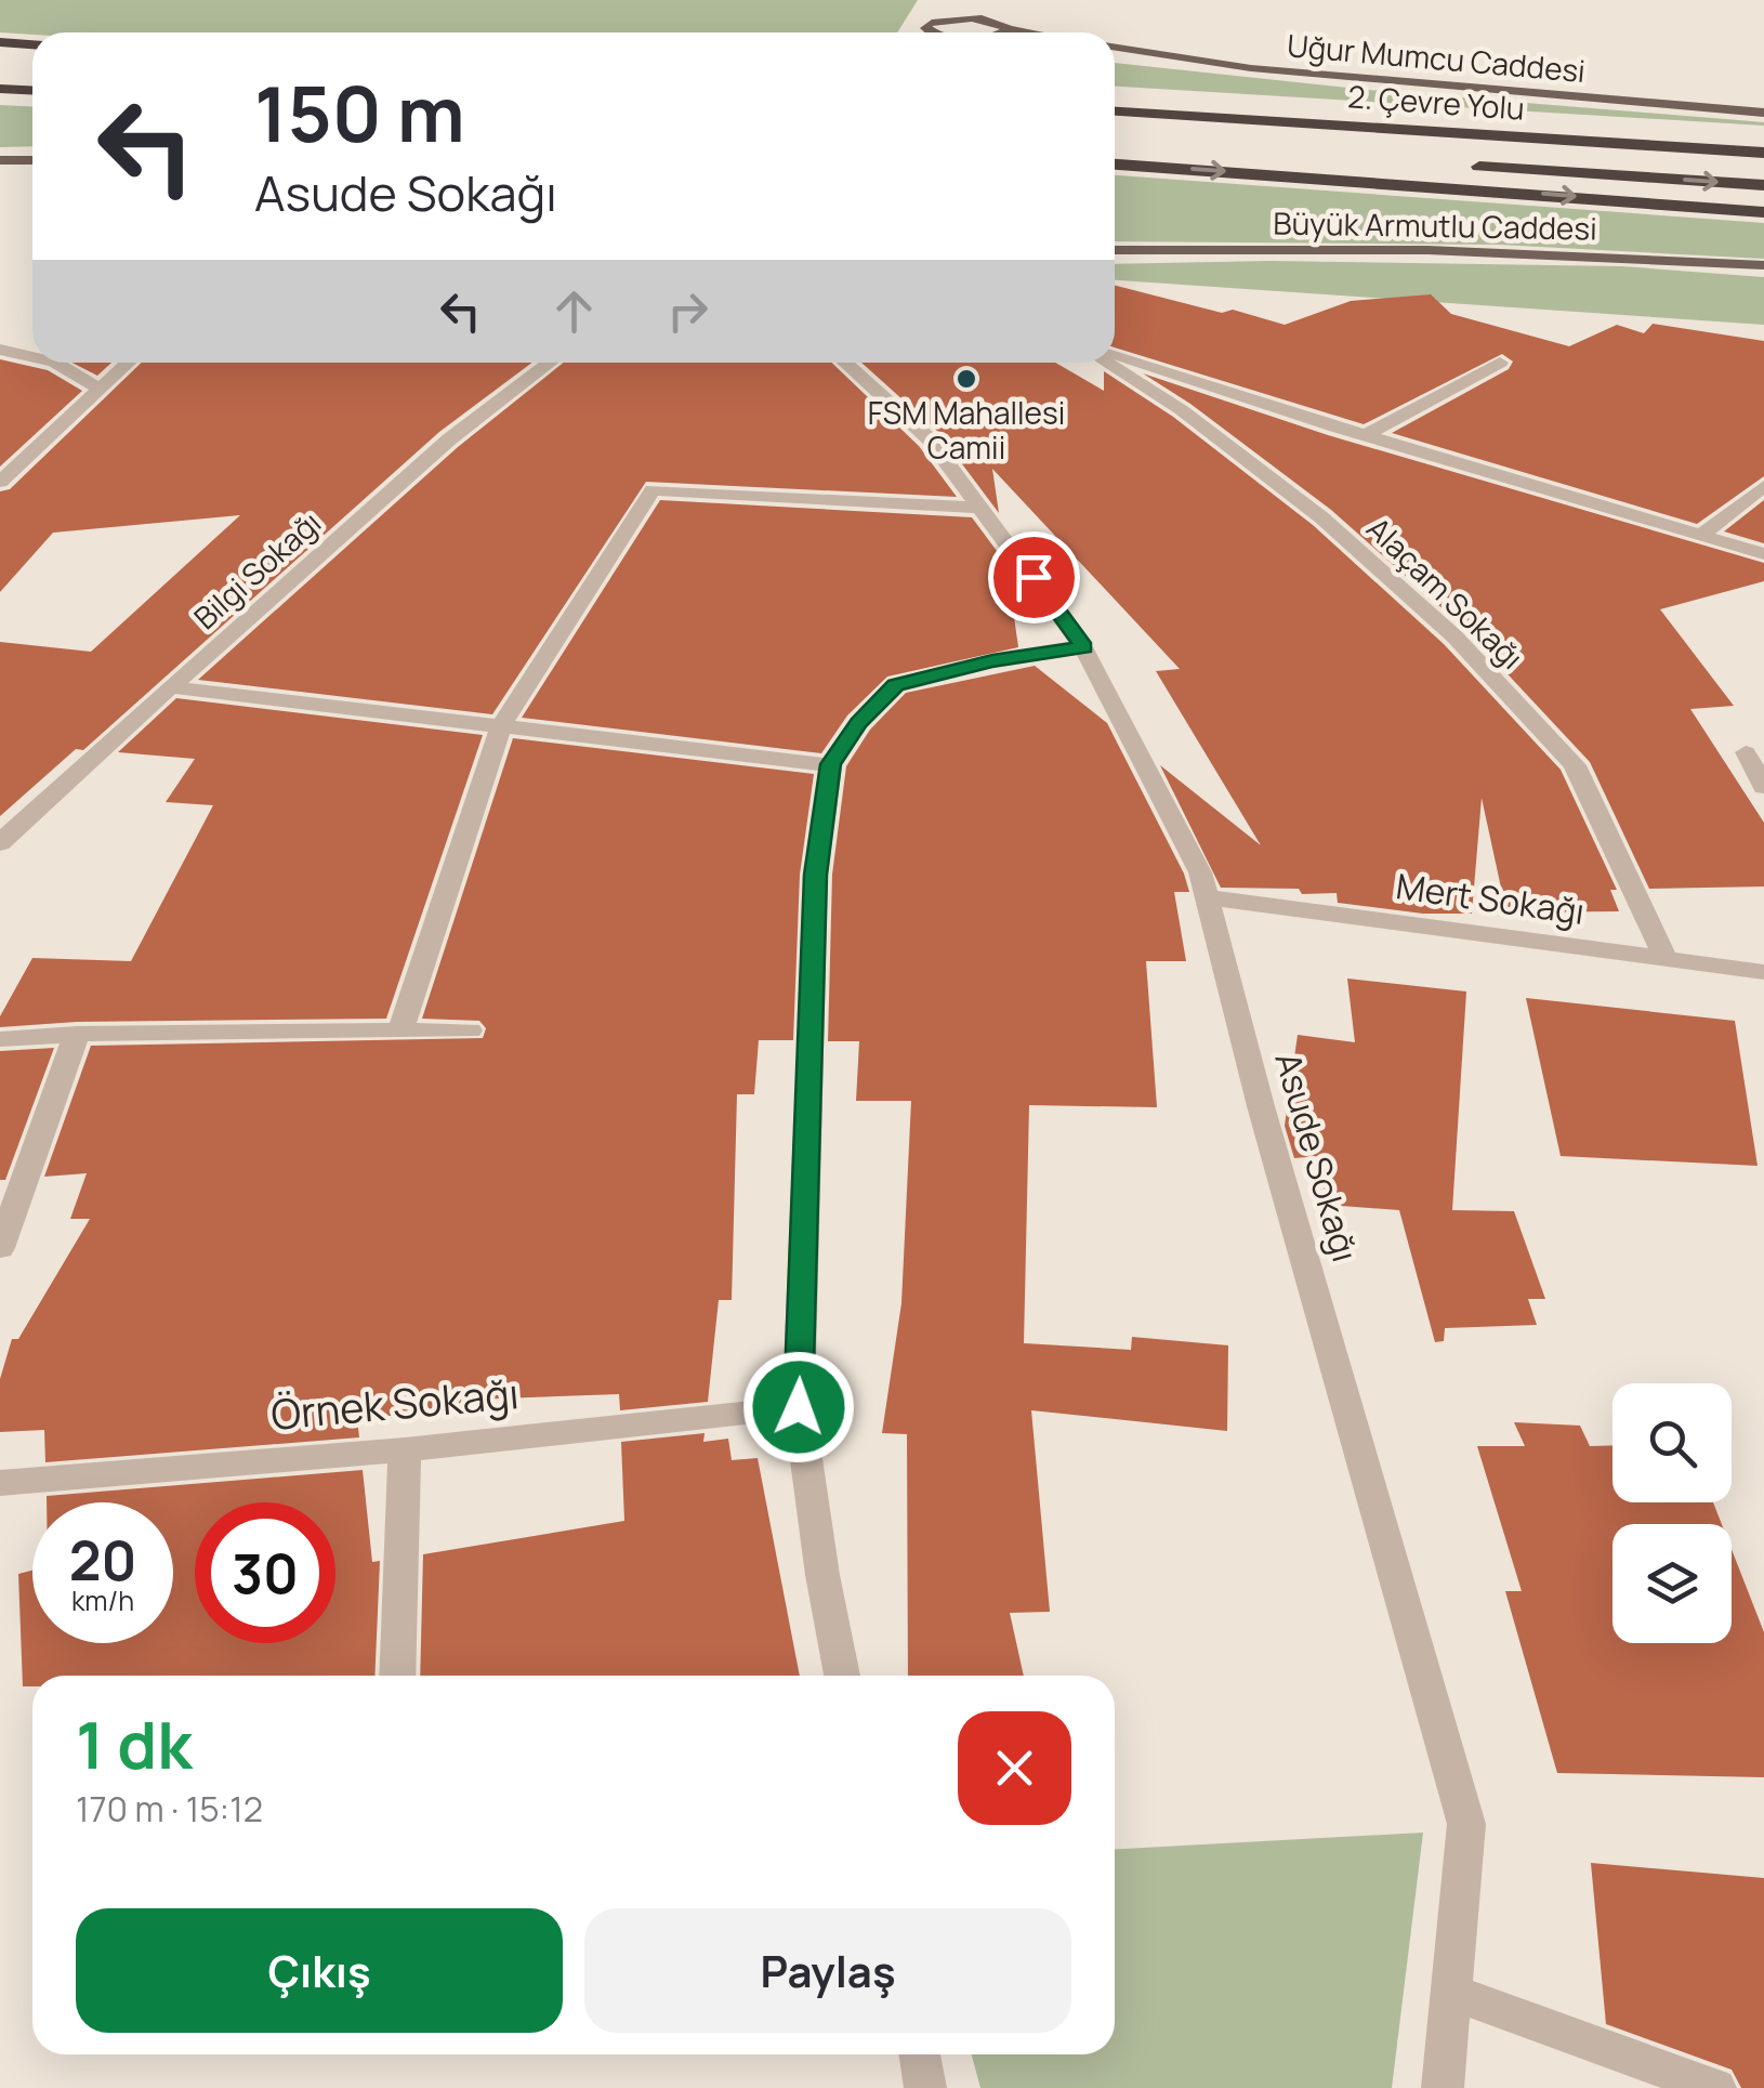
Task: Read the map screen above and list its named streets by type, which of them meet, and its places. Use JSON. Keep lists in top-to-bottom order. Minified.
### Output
{"streets":{"highway":["2. Çevre Yolu"],"main road":["Uğur Mumcu Caddesi","Büyük Armutlu Caddesi"],"street":["Bilgi Sokağı","Alaçam Sokağı","Mert Sokağı","Asude Sokağı","Örnek Sokağı"]},"crossings":[["Alaçam Sokağı","Mert Sokağı"],["Mert Sokağı","Asude Sokağı"]],"places":["FSM Mahallesi Camii"],"page":{"turn":["150 m","Asude Sokağı"],"speed":"20 km/h","limit":"30","heading":["1 dk","170 m · 15:12"],"buttons":["Çıkış","Paylaş"]}}
